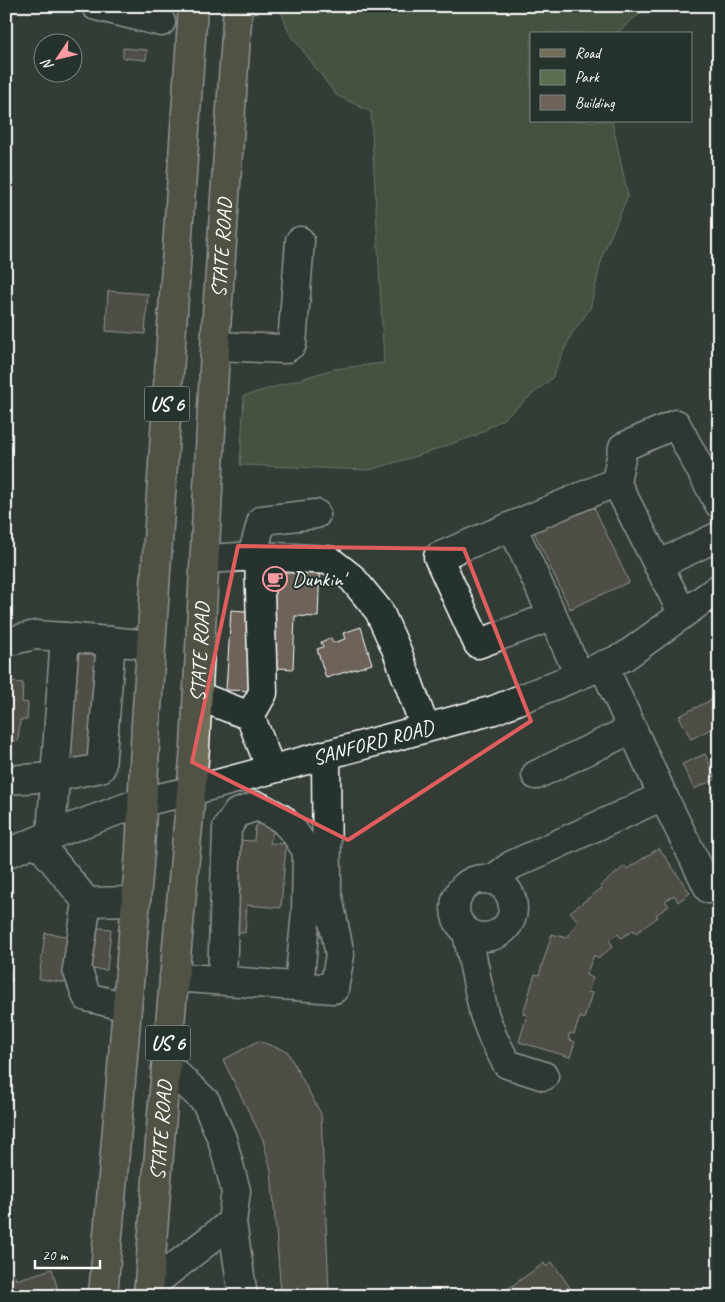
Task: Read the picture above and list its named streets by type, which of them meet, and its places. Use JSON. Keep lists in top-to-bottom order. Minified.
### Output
{"streets":{"main road":["STATE ROAD","US 6"],"street":["SANFORD ROAD"]},"crossings":[["STATE ROAD","SANFORD ROAD"]],"places":{"cafe":["Dunkin'"]},"legend":["Road","Park","Building"],"scale_bar":"20 m","north":"bottom left"}
